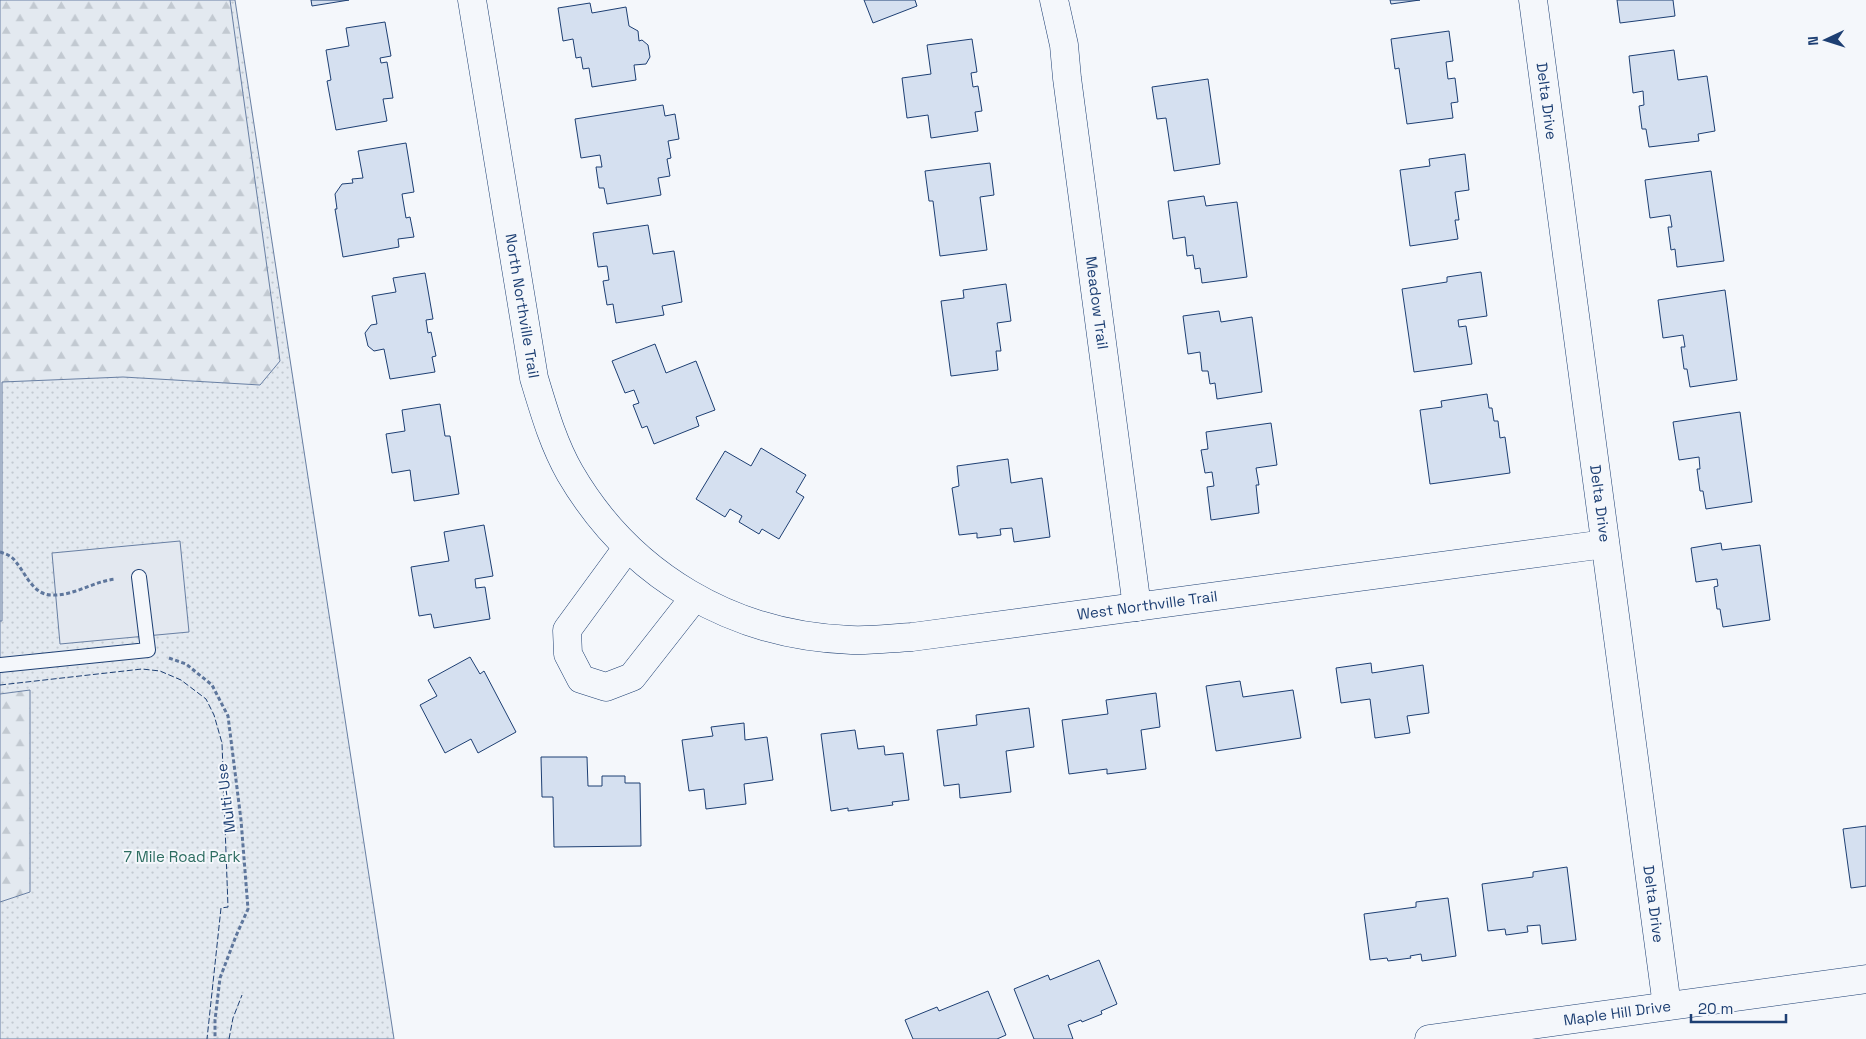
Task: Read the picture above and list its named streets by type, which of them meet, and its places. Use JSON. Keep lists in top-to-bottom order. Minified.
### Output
{"streets":{"street":["Delta Drive","Meadow Trail","North Northville Trail","West Northville Trail","Maple Hill Drive"],"path":["Multi-Use"]},"crossings":[["Delta Drive","West Northville Trail"],["Delta Drive","Maple Hill Drive"],["Meadow Trail","West Northville Trail"],["North Northville Trail","West Northville Trail"]],"parks":["7 Mile Road Park"],"scale_bar":"20 m","north":"left"}
